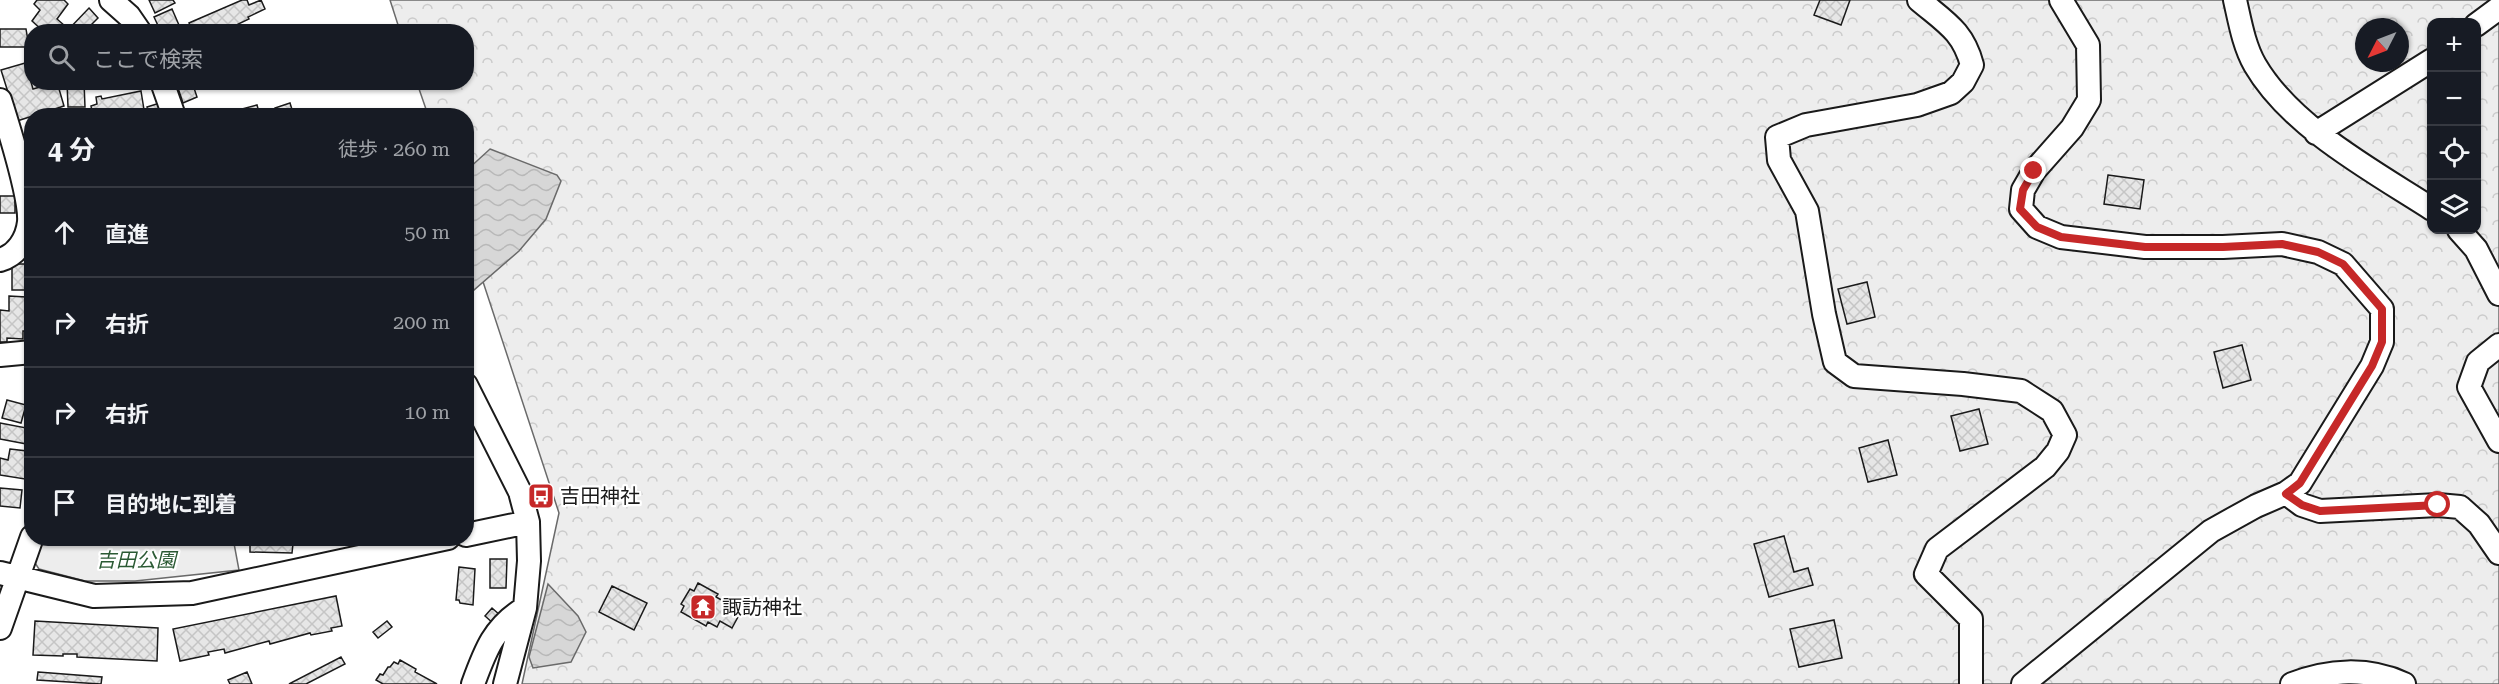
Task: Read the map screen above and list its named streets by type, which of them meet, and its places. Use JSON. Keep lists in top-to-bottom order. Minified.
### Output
{"parks":["吉田公園"],"places":{"bus stop":["吉田神社"],"temple":["諏訪神社"]},"north":"bottom left","page":{"map_buttons":["+","−"],"search":"ここで検索","heading":["4 分","徒歩 · 260 m"],"list":[["直進","50 m"],["右折","200 m"],["右折","10 m"],"目的地に到着"]}}
